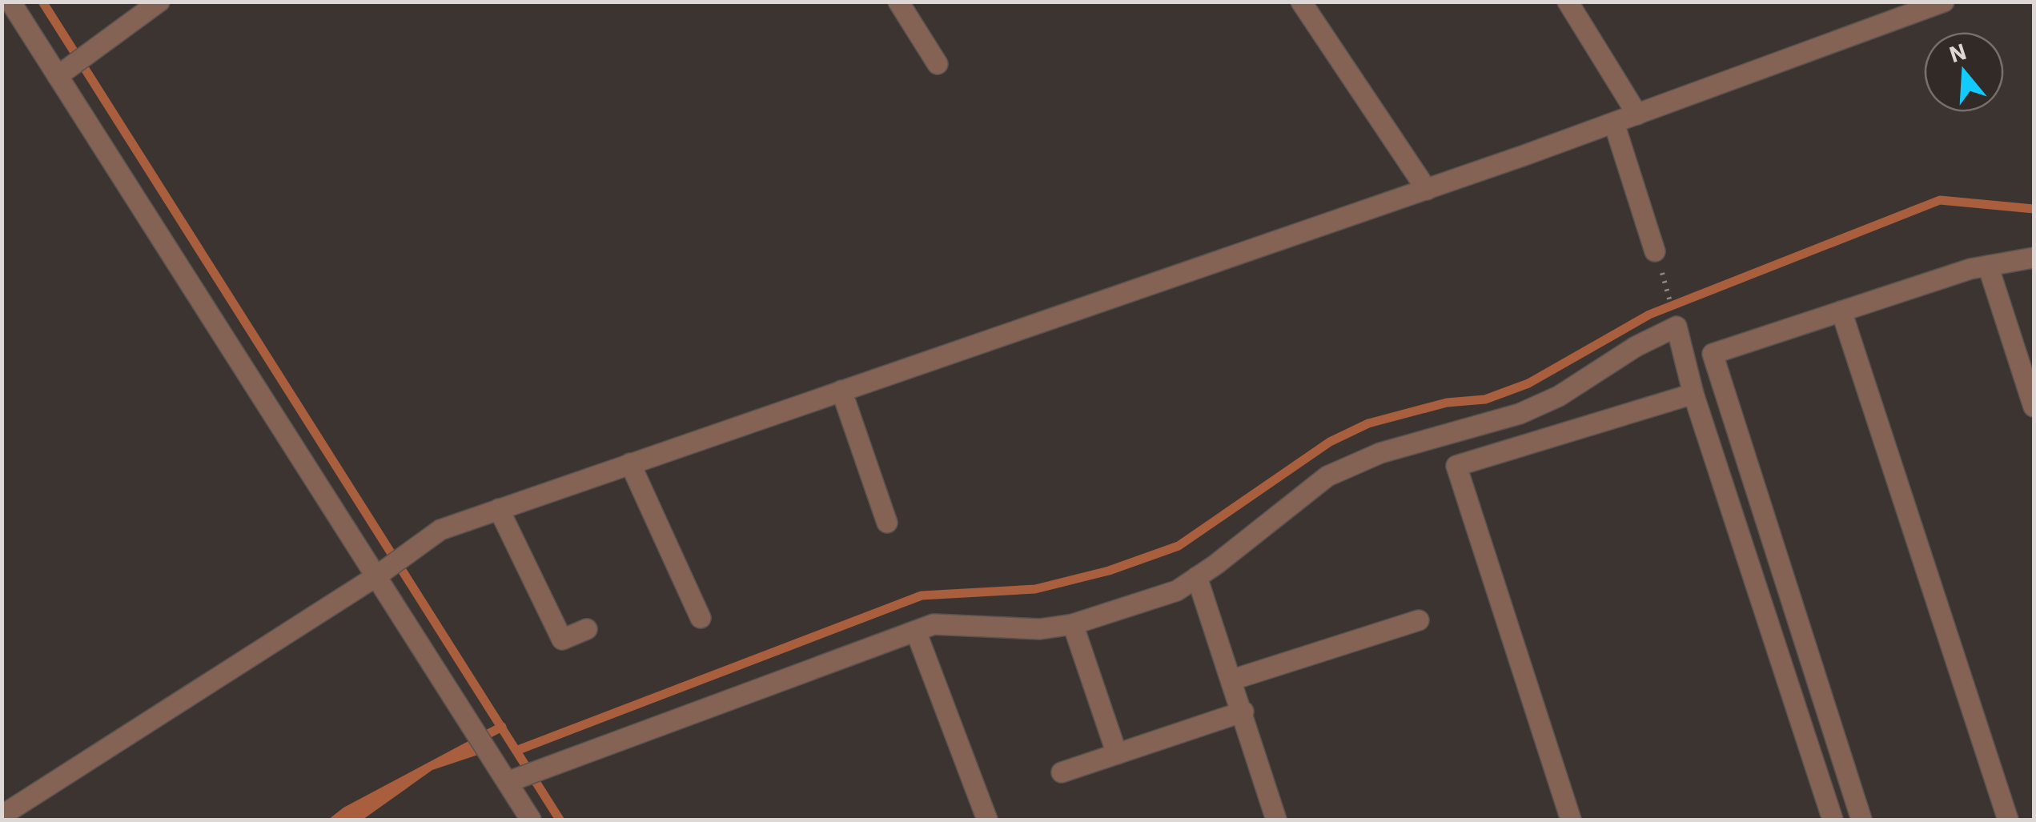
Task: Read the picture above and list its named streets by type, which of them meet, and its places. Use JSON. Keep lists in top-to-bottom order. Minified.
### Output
{"north":"top"}
